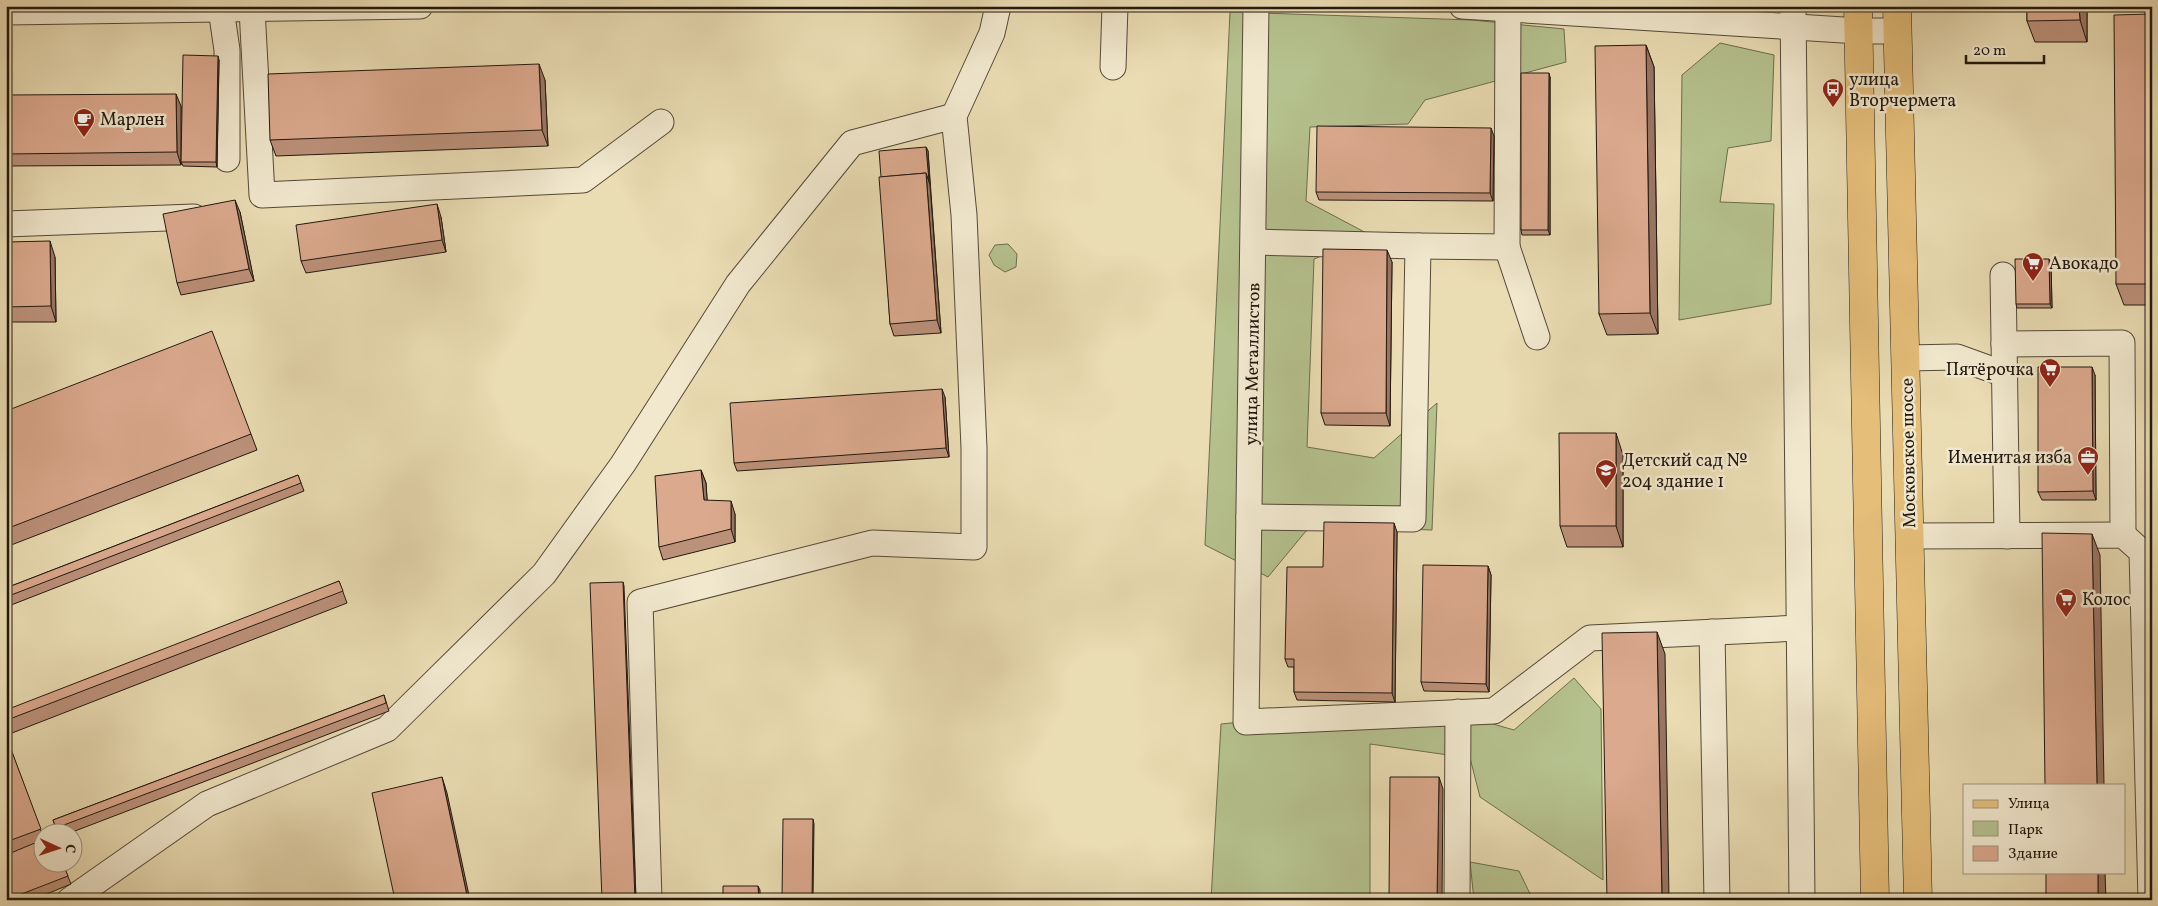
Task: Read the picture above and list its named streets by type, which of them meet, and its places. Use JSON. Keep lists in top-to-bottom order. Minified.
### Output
{"streets":{"main road":["Московское шоссе"],"street":["улица Металлистов"]},"places":{"bus stop":["улица Вторчермета"],"cafe":["Марлен"],"supermarket":["Авокадо","Пятёрочка","Колос"],"office":["Именитая изба"],"school or university":["Детский сад № 204 здание 1"]},"legend":["Улица","Парк","Здание"],"scale_bar":"20 m","north":"right"}
